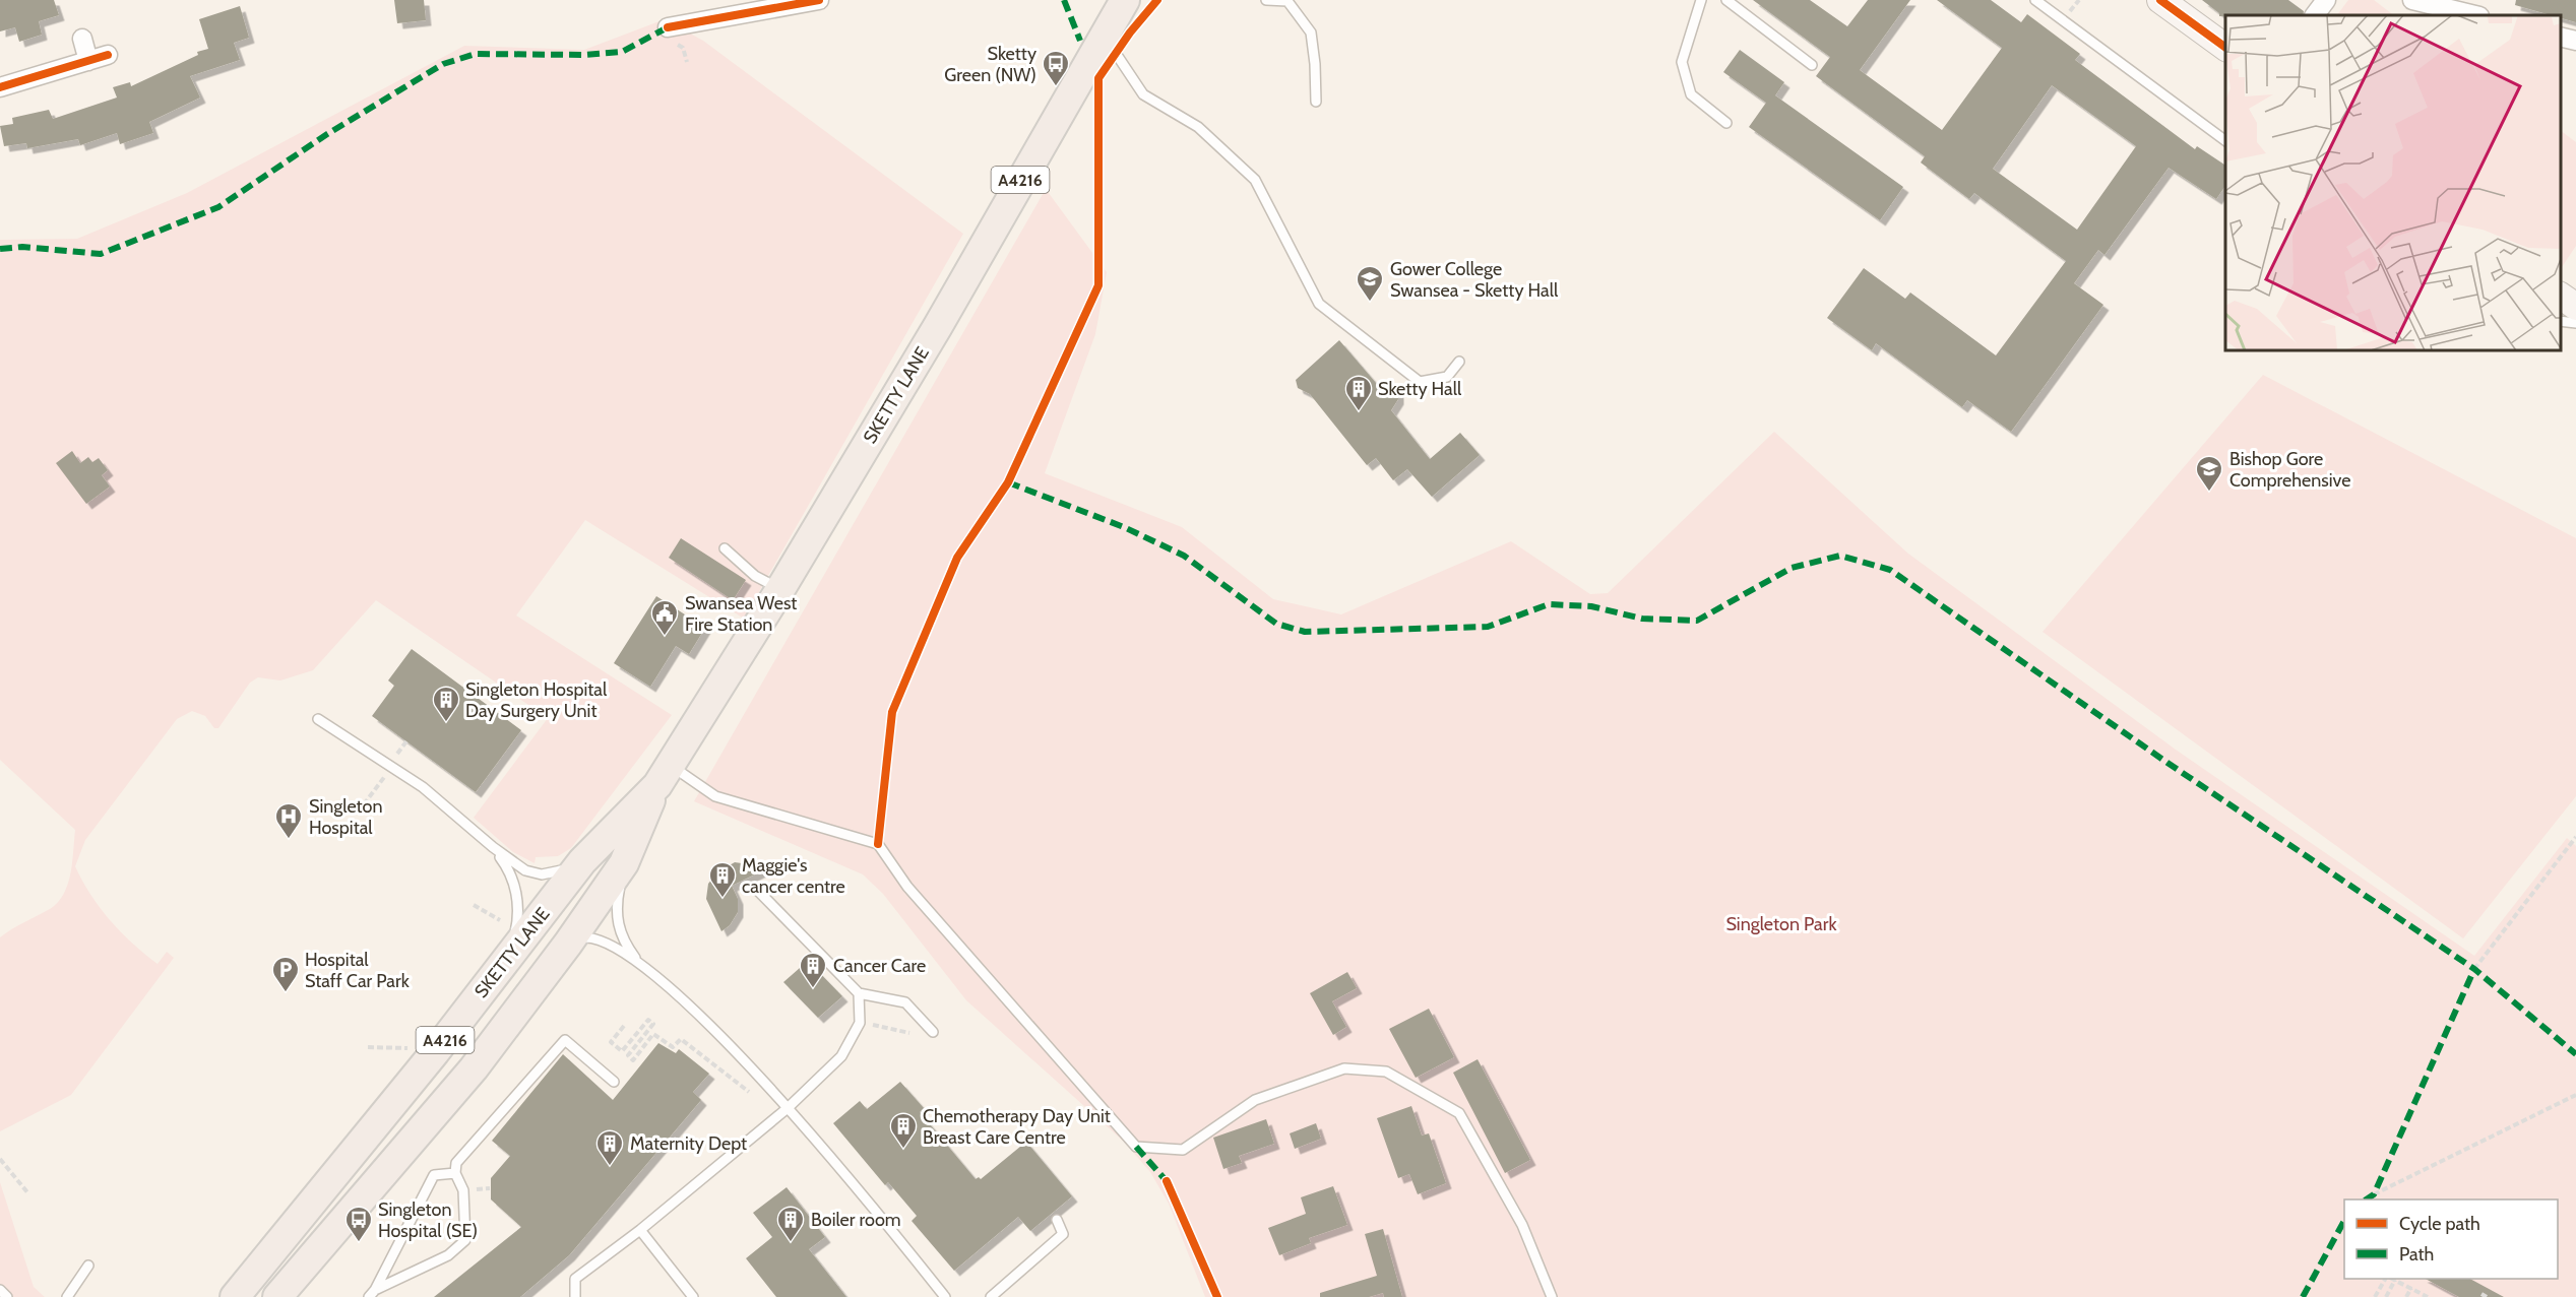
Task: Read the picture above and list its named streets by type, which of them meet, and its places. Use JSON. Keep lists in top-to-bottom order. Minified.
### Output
{"streets":{"main road":["A4216","SKETTY LANE"]},"parks":["Singleton Park"],"places":{"bus stop":["Sketty Green (NW)","Singleton Hospital (SE)"],"school or university":["Gower College Swansea - Sketty Hall","Bishop Gore Comprehensive"],"building":["Sketty Hall","Singleton Hospital Day Surgery Unit","Maggie's cancer centre","Cancer Care","Chemotherapy Day Unit Breast Care Centre","Maternity Dept","Boiler room"],"public building":["Swansea West Fire Station"],"hospital":["Singleton Hospital"],"parking":["Hospital Staff Car Park"]},"legend":["Cycle path","Path"]}
